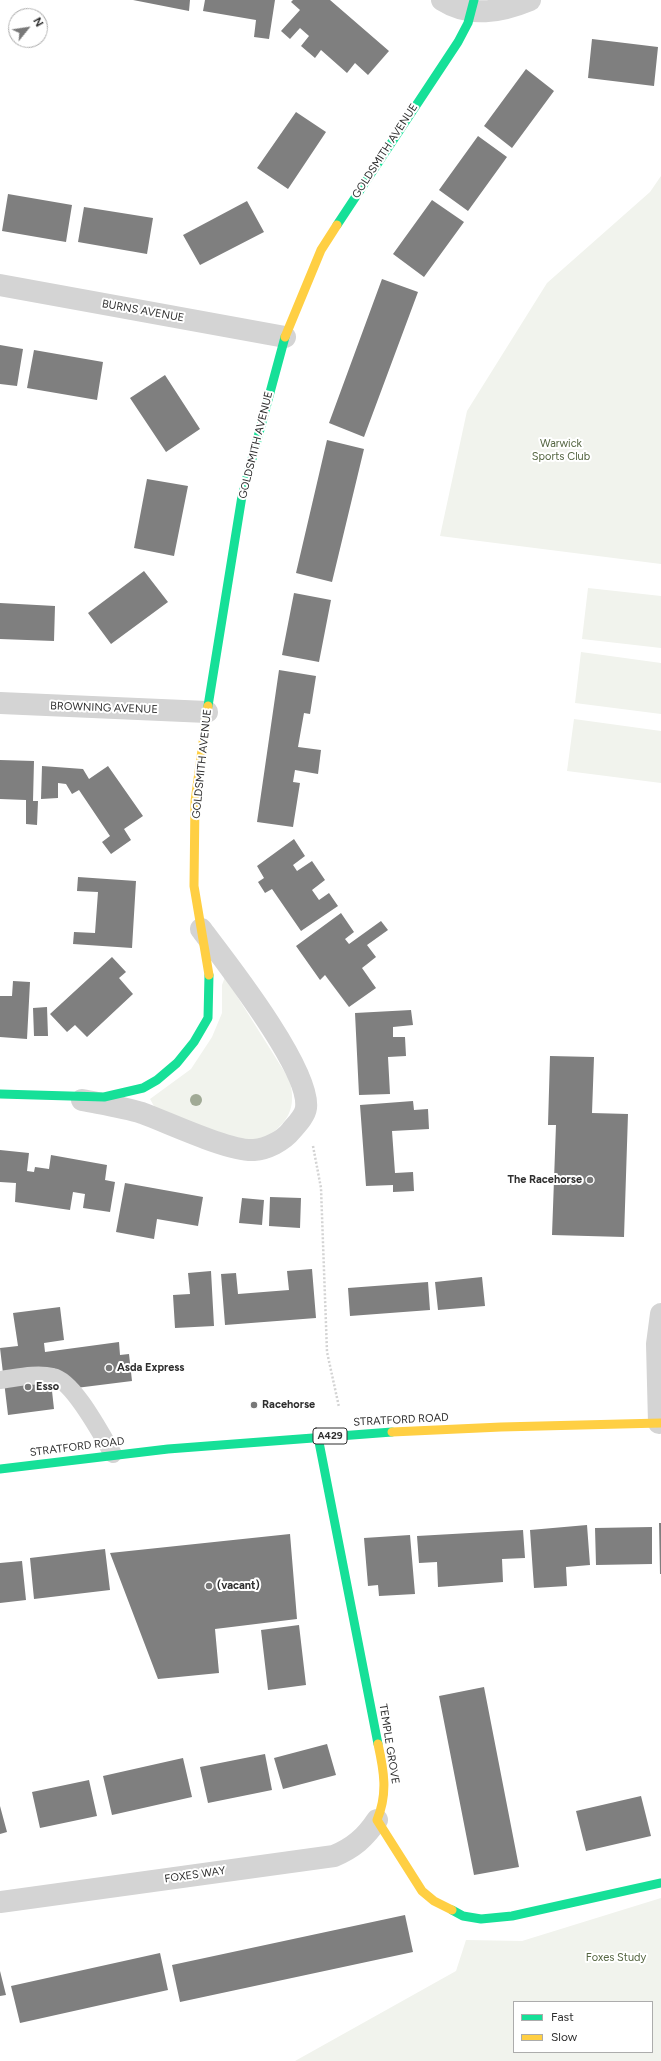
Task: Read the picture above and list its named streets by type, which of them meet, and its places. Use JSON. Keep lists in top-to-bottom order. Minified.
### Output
{"streets":{"street":["GOLDSMITH AVENUE","BURNS AVENUE","BROWNING AVENUE","STRATFORD ROAD","A429","TEMPLE GROVE","FOXES WAY"]},"crossings":[["GOLDSMITH AVENUE","BURNS AVENUE"],["GOLDSMITH AVENUE","BROWNING AVENUE"],["STRATFORD ROAD","TEMPLE GROVE"],["TEMPLE GROVE","FOXES WAY"]],"parks":["Warwick Sports Club","Foxes Study"],"places":["The Racehorse","Asda Express","Esso","Racehorse","(vacant)"],"legend":["Fast","Slow"],"north":"top right"}
